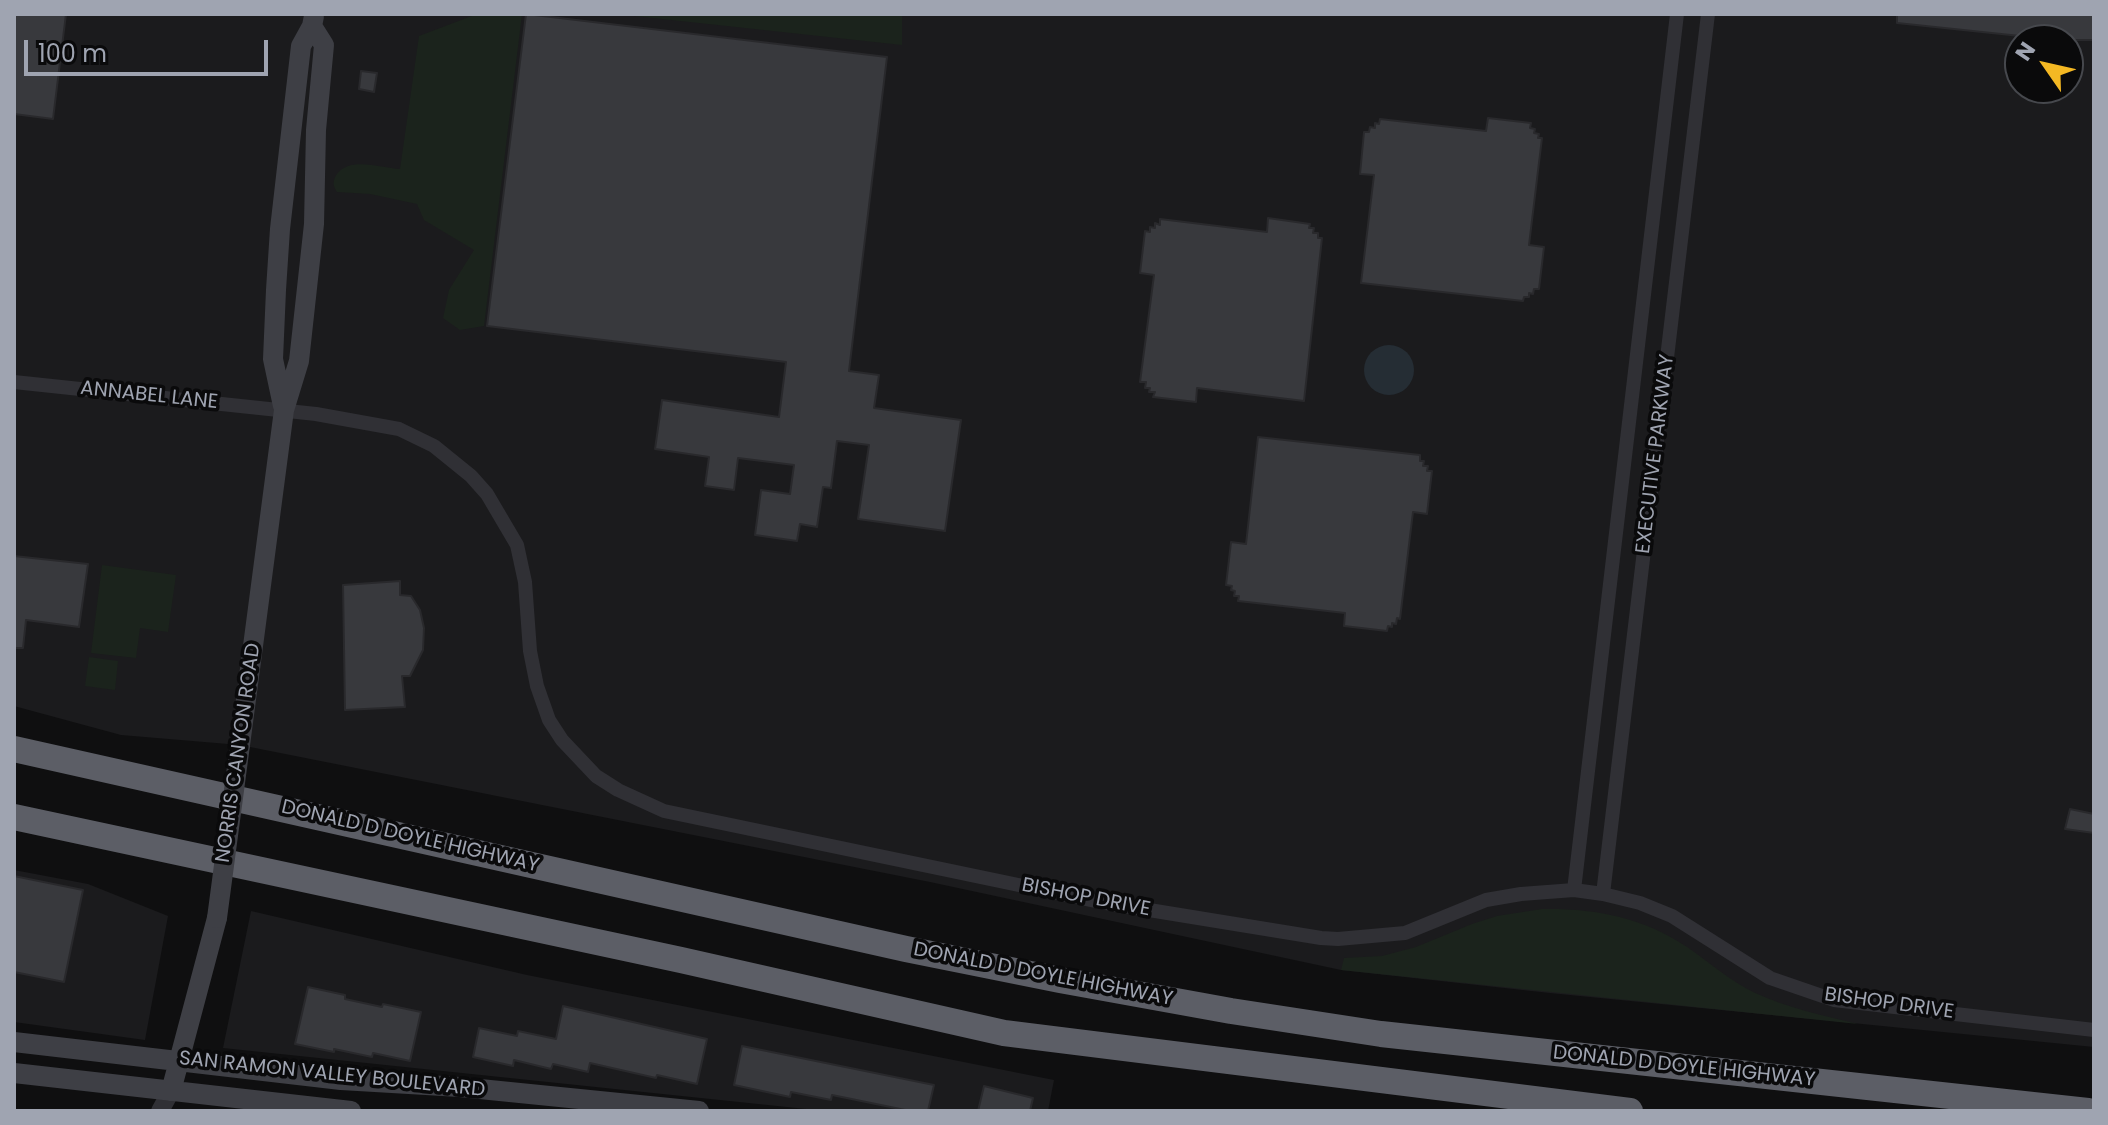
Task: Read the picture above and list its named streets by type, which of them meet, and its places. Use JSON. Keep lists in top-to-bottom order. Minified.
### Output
{"streets":{"highway":["DONALD D DOYLE HIGHWAY"],"main road":["NORRIS CANYON ROAD","SAN RAMON VALLEY BOULEVARD"],"street":["ANNABEL LANE","EXECUTIVE PARKWAY","BISHOP DRIVE"]},"crossings":[["ANNABEL LANE","NORRIS CANYON ROAD"],["ANNABEL LANE","BISHOP DRIVE"],["EXECUTIVE PARKWAY","BISHOP DRIVE"],["NORRIS CANYON ROAD","BISHOP DRIVE"],["NORRIS CANYON ROAD","SAN RAMON VALLEY BOULEVARD"]],"scale_bar":"100 m","north":"top left"}
